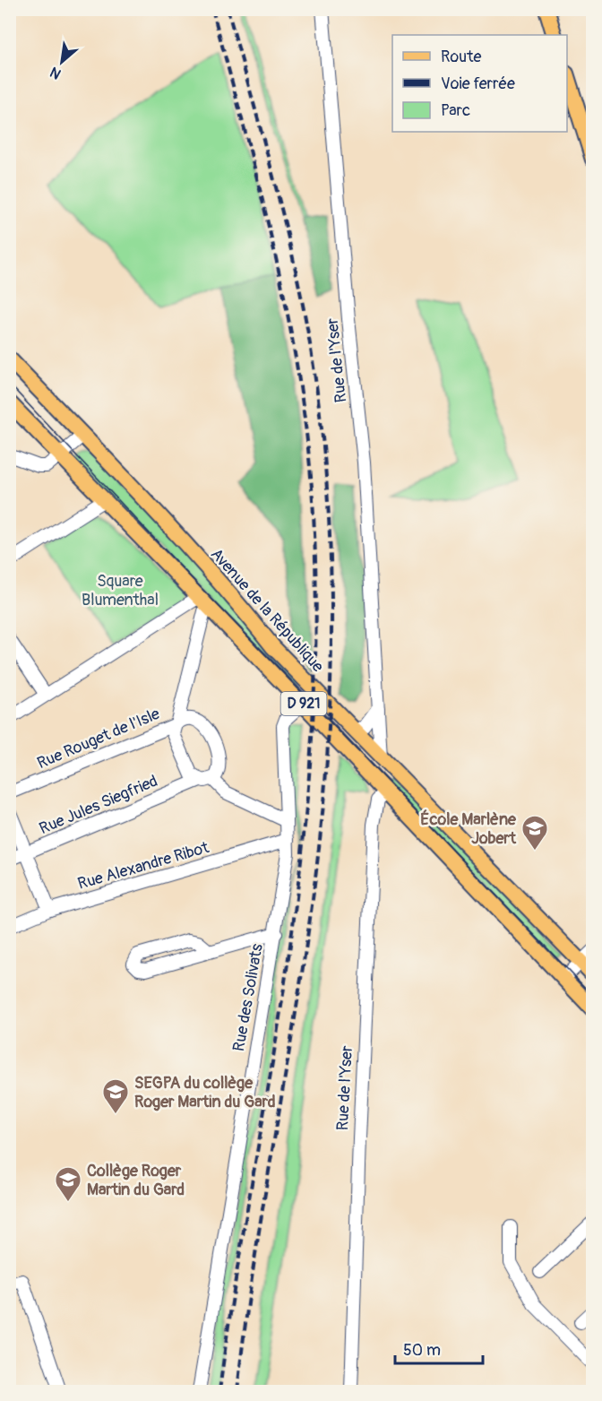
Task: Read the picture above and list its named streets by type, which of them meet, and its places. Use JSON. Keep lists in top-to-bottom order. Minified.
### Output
{"streets":{"main road":["Avenue de la République","D 921"],"street":["Rue de l'Yser","Rue Rouget de l'Isle","Rue Jules Siegfried","Rue Alexandre Ribot","Rue des Solivats"]},"crossings":[["Rue de l'Yser","Avenue de la République"],["Rue de l'Yser","D 921"],["D 921","Rue Rouget de l'Isle"],["D 921","Rue des Solivats"],["Rue Alexandre Ribot","Rue des Solivats"]],"parks":["Square Blumenthal"],"places":{"school or university":["École Marlène Jobert","SEGPA du collège Roger Martin du Gard","Collège Roger Martin du Gard"]},"legend":["Route","Voie ferrée","Parc"],"scale_bar":"50 m","north":"bottom left"}
